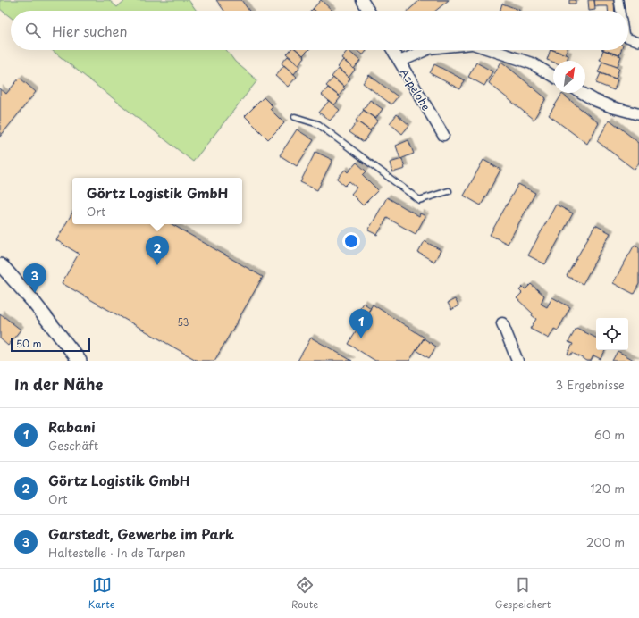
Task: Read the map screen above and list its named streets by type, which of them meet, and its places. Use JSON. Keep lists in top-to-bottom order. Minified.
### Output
{"streets":{"street":["Aspelohe"]},"house_numbers":["53"],"scale_bar":"50 m","north":"top right","page":{"search":"Hier suchen","popup":["Görtz Logistik GmbH","Ort"],"pins":["2","3","1"],"scale":"50 m","heading":["In der Nähe","3 Ergebnisse"],"list":[{"mark":"1","name":"Rabani","note":"Geschäft","value":"60 m"},{"mark":"2","name":"Görtz Logistik GmbH","note":"Ort","value":"120 m"},{"mark":"3","name":"Garstedt, Gewerbe im Park","note":"Haltestelle · In de Tarpen","value":"200 m"}],"nav":["Karte","Route","Gespeichert"]}}
